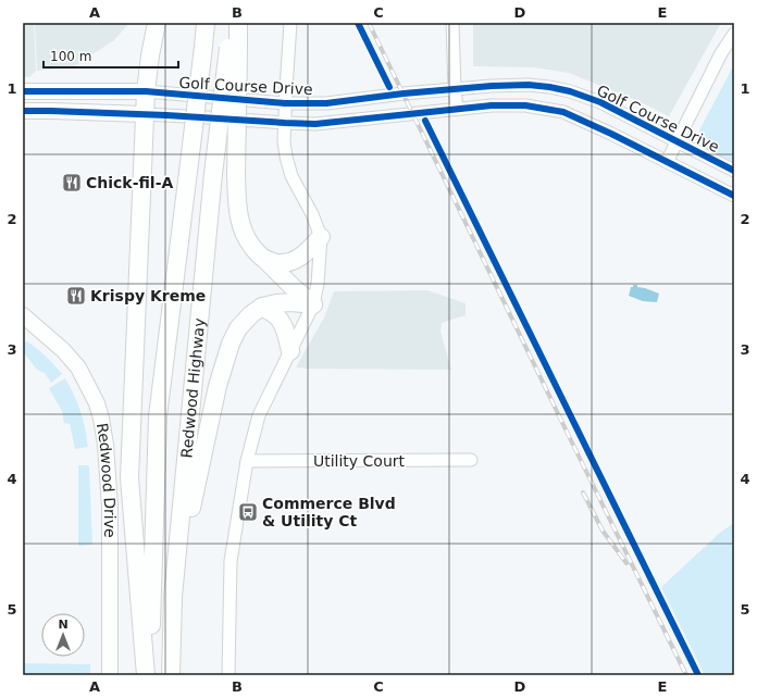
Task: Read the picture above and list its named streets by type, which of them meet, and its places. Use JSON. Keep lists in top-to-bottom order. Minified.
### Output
{"streets":{"highway":["Redwood Highway"],"main road":["Golf Course Drive","Redwood Drive"],"street":["Utility Court"]},"places":{"restaurant":["Chick-fil-A","Krispy Kreme"],"bus stop":["Commerce Blvd & Utility Ct"]},"scale_bar":"100 m","north":"top","grid":{"columns":["A","B","C","D","E"],"rows":["1","2","3","4","5"]}}
